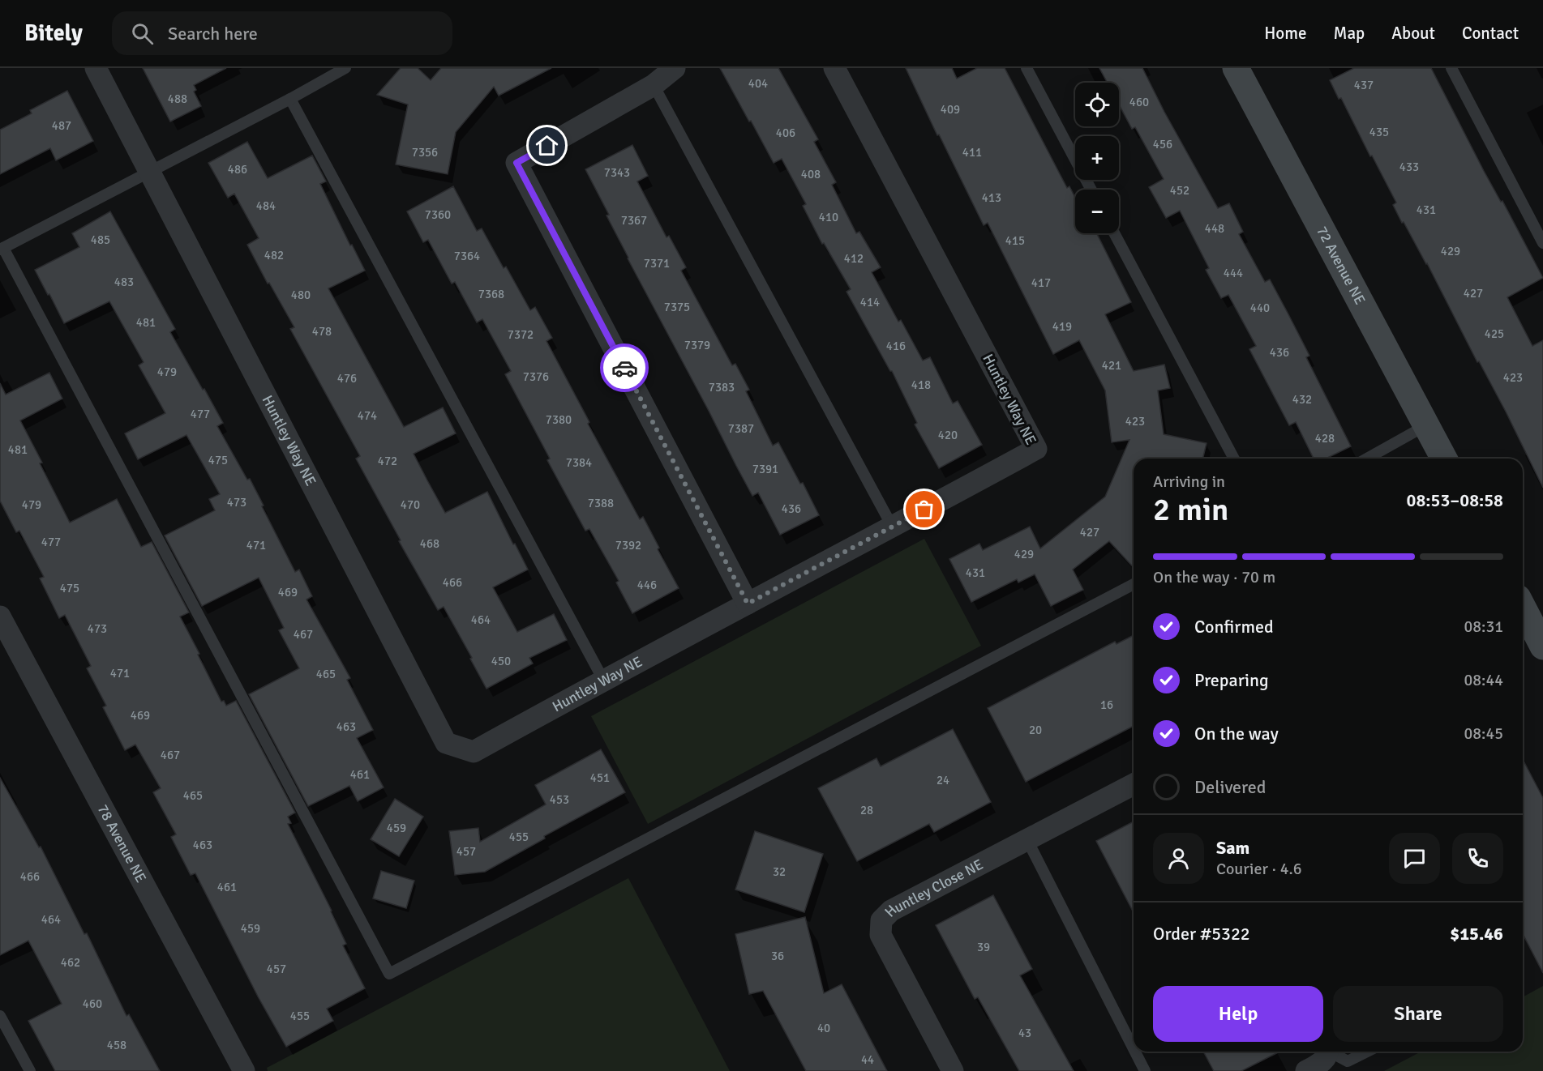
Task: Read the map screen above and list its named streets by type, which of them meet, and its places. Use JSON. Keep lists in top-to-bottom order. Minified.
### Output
{"streets":{"street":["72 Avenue NE","Huntley Way NE","78 Avenue NE","Huntley Close NE"]},"house_numbers":["404","437","488","460","409","487","435","406","456","7356","411","433","486","7343","408","452","413","484","431","7360","410","7367","448","485","415","429","482","7364","412","7371","444","483","417","427","7368","480","414","7375","440","481","419","478","425","7372","7379","416","436","421","479","7376","423","476","418","7383","432","477","474","7380","423","7387","420","428","481","475","472","7384","7391","473","7388","479","470","436","427","477","468","471","7392","429","431","466","446","475","469","464","473","467","450","471","465","16","469","463","20","467","461","451","24","465","453","28","459","455","463","457","32","466","461","464","459","39","36","462","457","460","455","40","43","458","44"],"page":{"header":"Bitely","search":"Search here","nav":["Home","Map","About","Contact"],"map_buttons":["+","−"],"heading":["2 min","Arriving in","08:53–08:58"],"panel":["Sam","Courier · 4.6","Order #5322","$15.46"],"bar":"On the way · 70 m","list":[["Confirmed","08:31"],["Preparing","08:44"],["On the way","08:45"],"Delivered"],"buttons":["Help","Share"]}}
